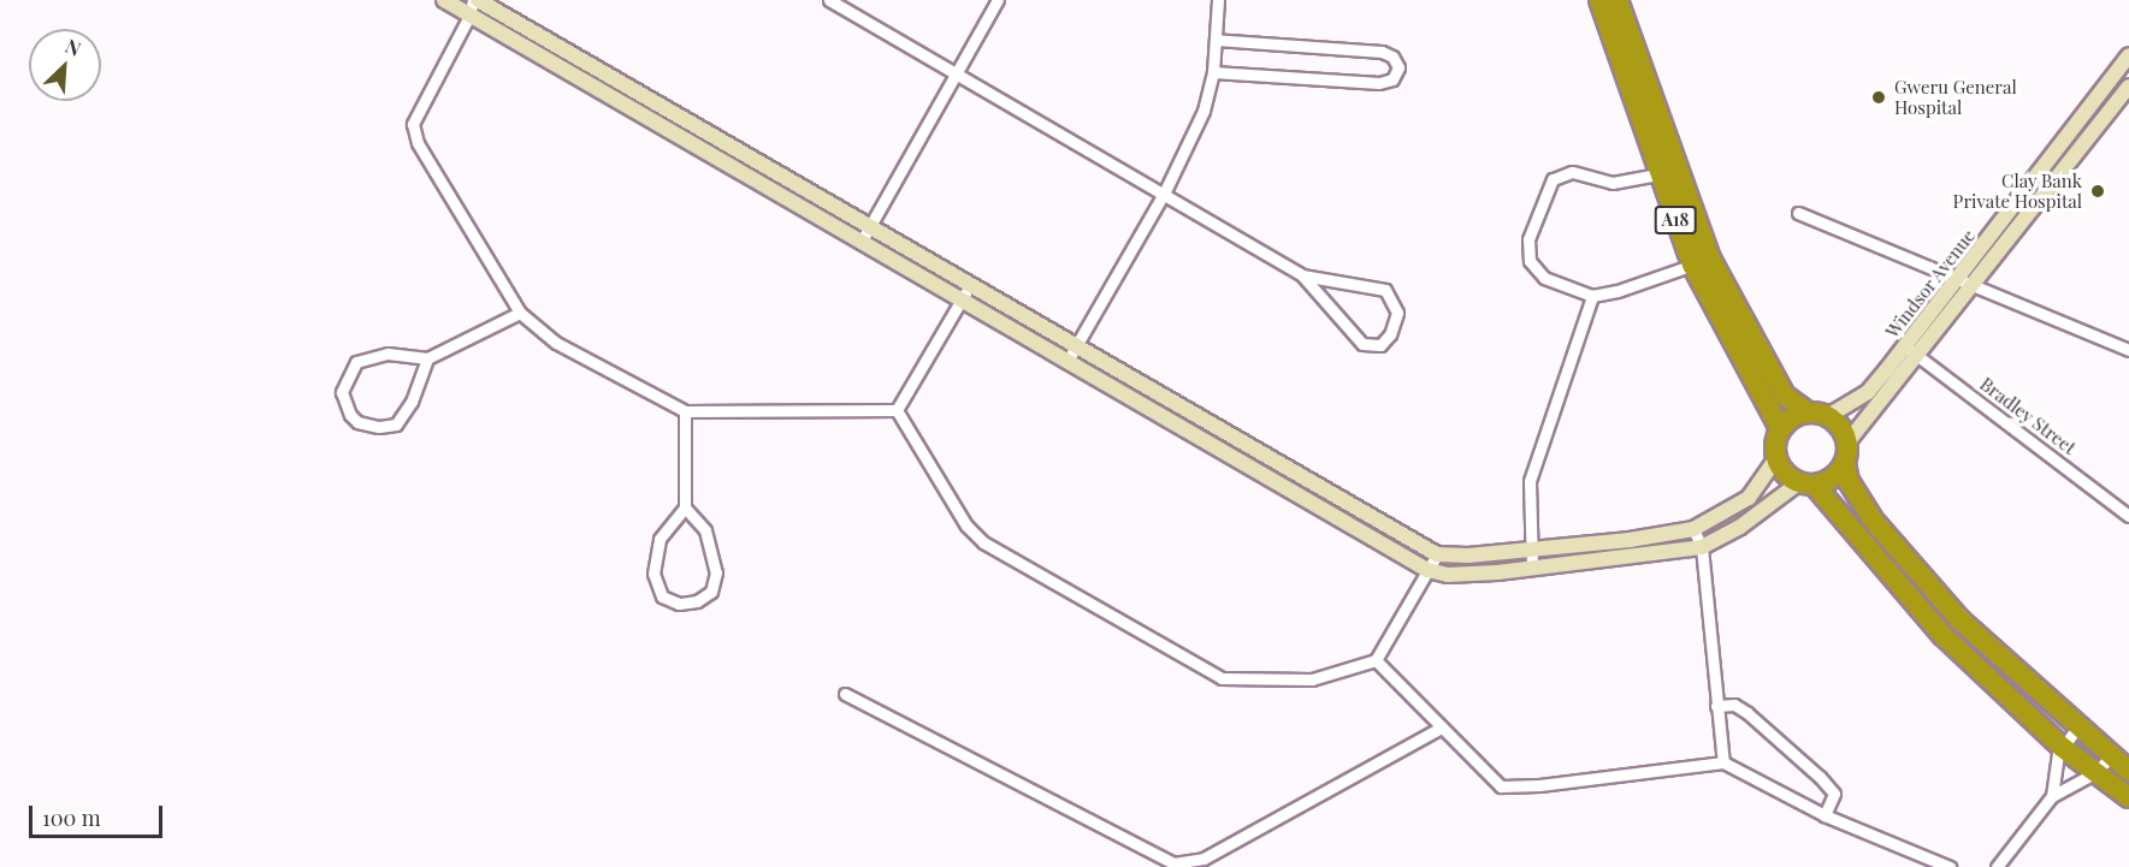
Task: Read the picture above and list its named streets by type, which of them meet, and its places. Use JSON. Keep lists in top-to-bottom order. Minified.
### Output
{"streets":{"highway":["A18"],"main road":["Windsor Avenue"],"street":["Bradley Street"]},"crossings":[["A18","Windsor Avenue"],["Windsor Avenue","Bradley Street"]],"places":["Gweru General Hospital","Clay Bank Private Hospital"],"scale_bar":"100 m","north":"top right"}
